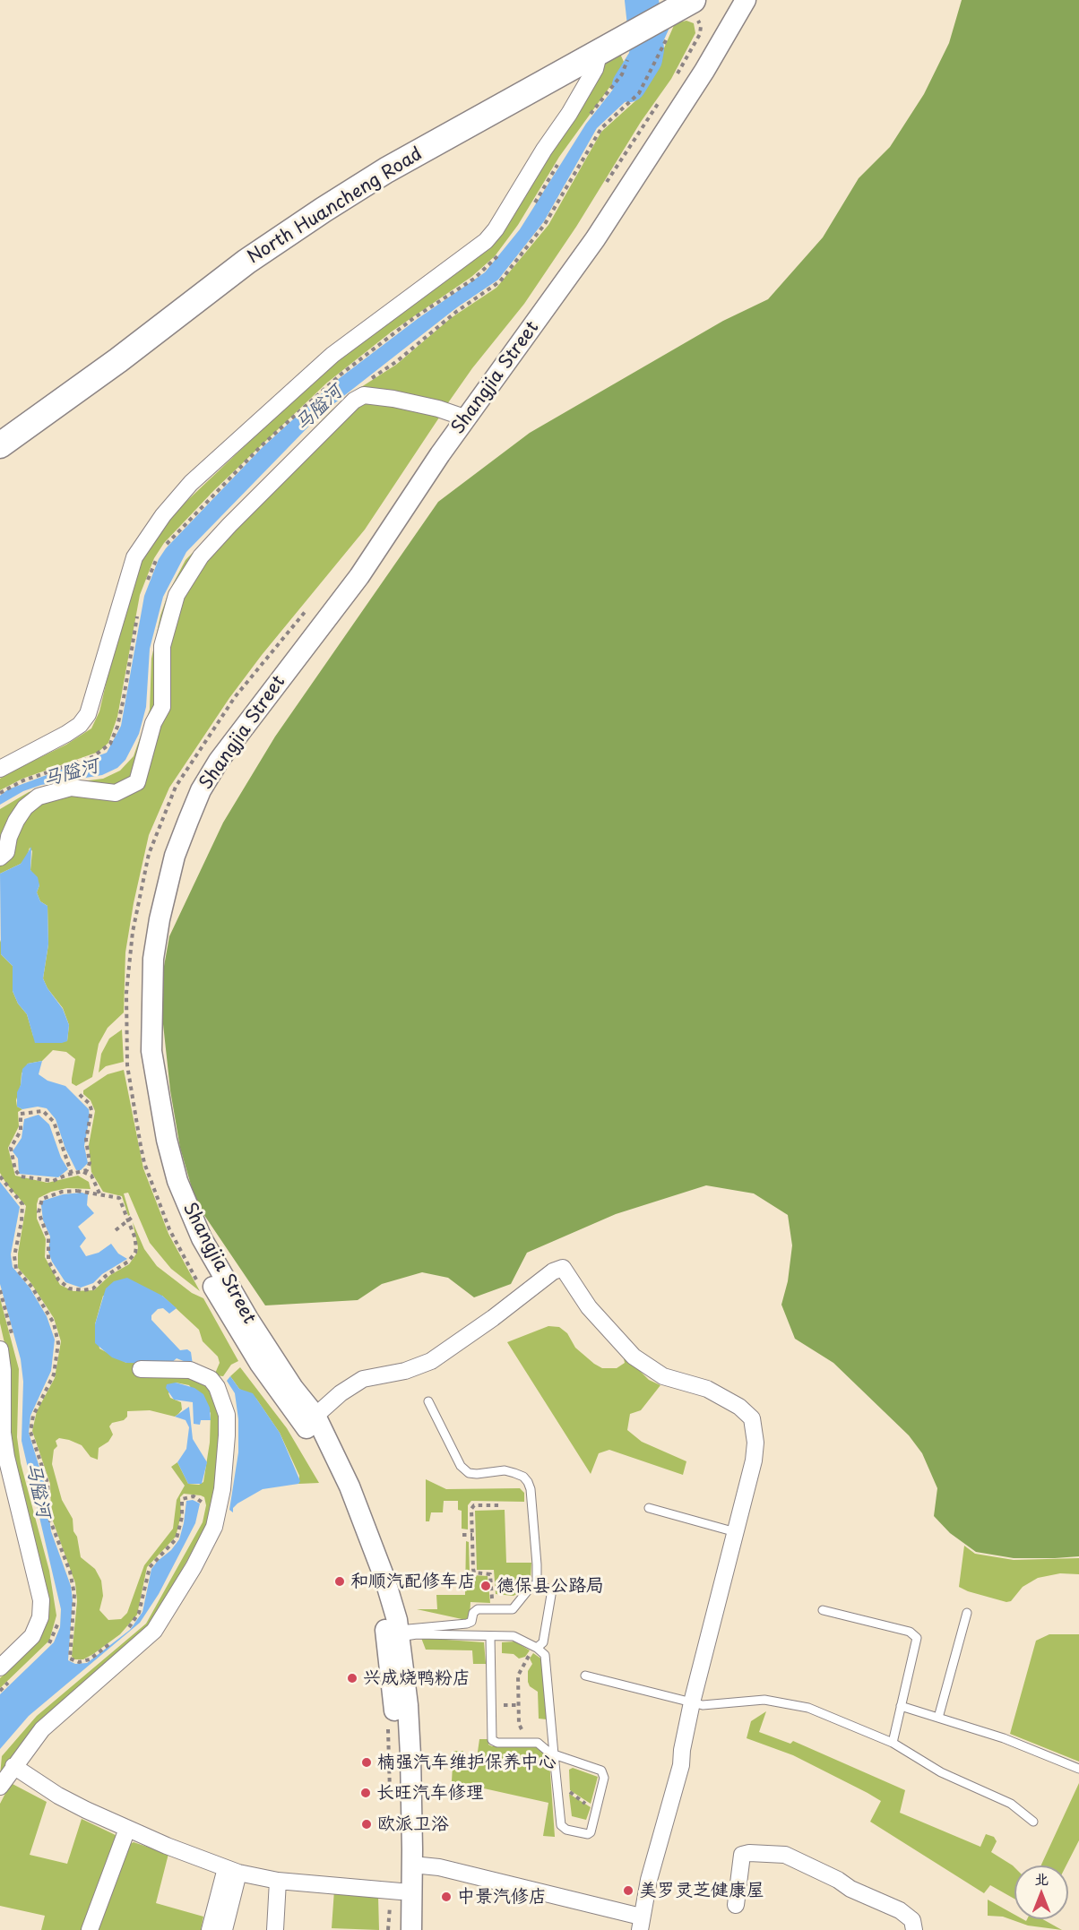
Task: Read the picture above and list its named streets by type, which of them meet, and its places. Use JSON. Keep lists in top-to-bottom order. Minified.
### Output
{"streets":{"main road":["North Huancheng Road"],"street":["Shangjia Street"]},"water":["马隘河"],"places":["和顺汽配修车店","德保县公路局","兴成烧鸭粉店","楠强汽车维护保养中心","长旺汽车修理","欧派卫浴","美罗灵芝健康屋","中景汽修店"],"north":"top"}
